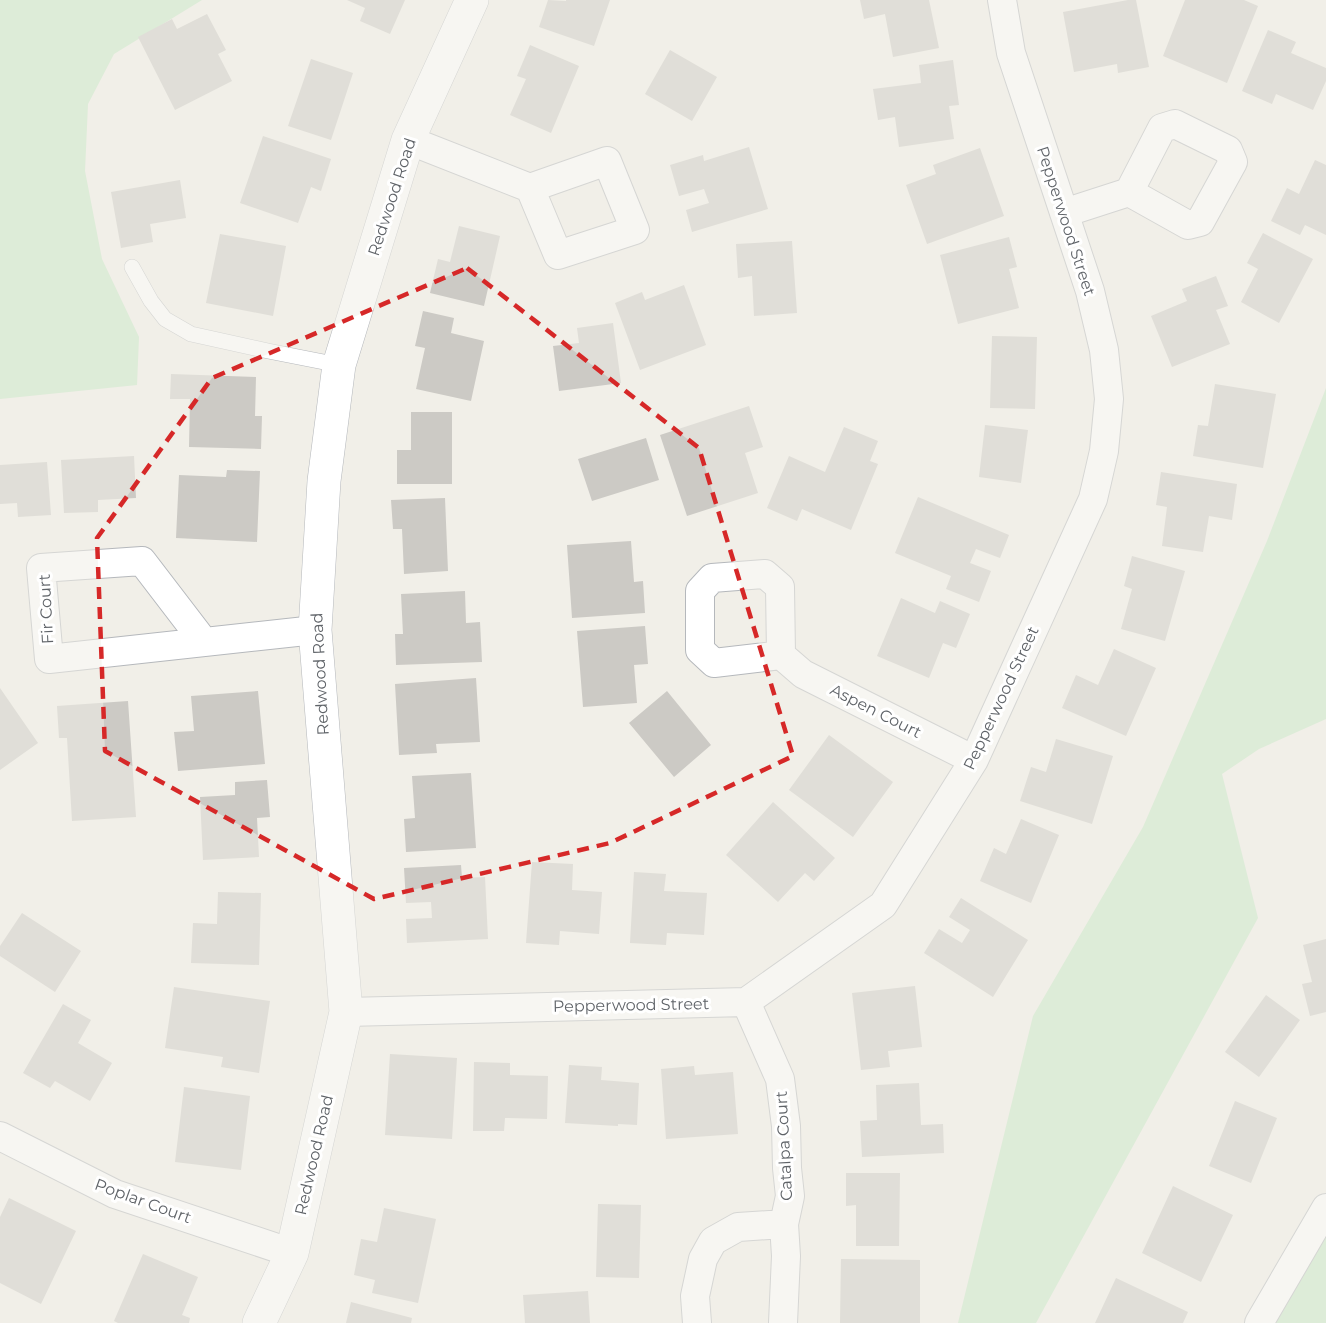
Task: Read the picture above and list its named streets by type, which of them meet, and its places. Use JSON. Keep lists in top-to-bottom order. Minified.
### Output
{"streets":{"street":["Redwood Road","Pepperwood Street","Fir Court","Aspen Court","Catalpa Court","Poplar Court"]},"crossings":[["Redwood Road","Pepperwood Street"],["Redwood Road","Fir Court"],["Redwood Road","Poplar Court"],["Pepperwood Street","Aspen Court"],["Pepperwood Street","Catalpa Court"]]}
